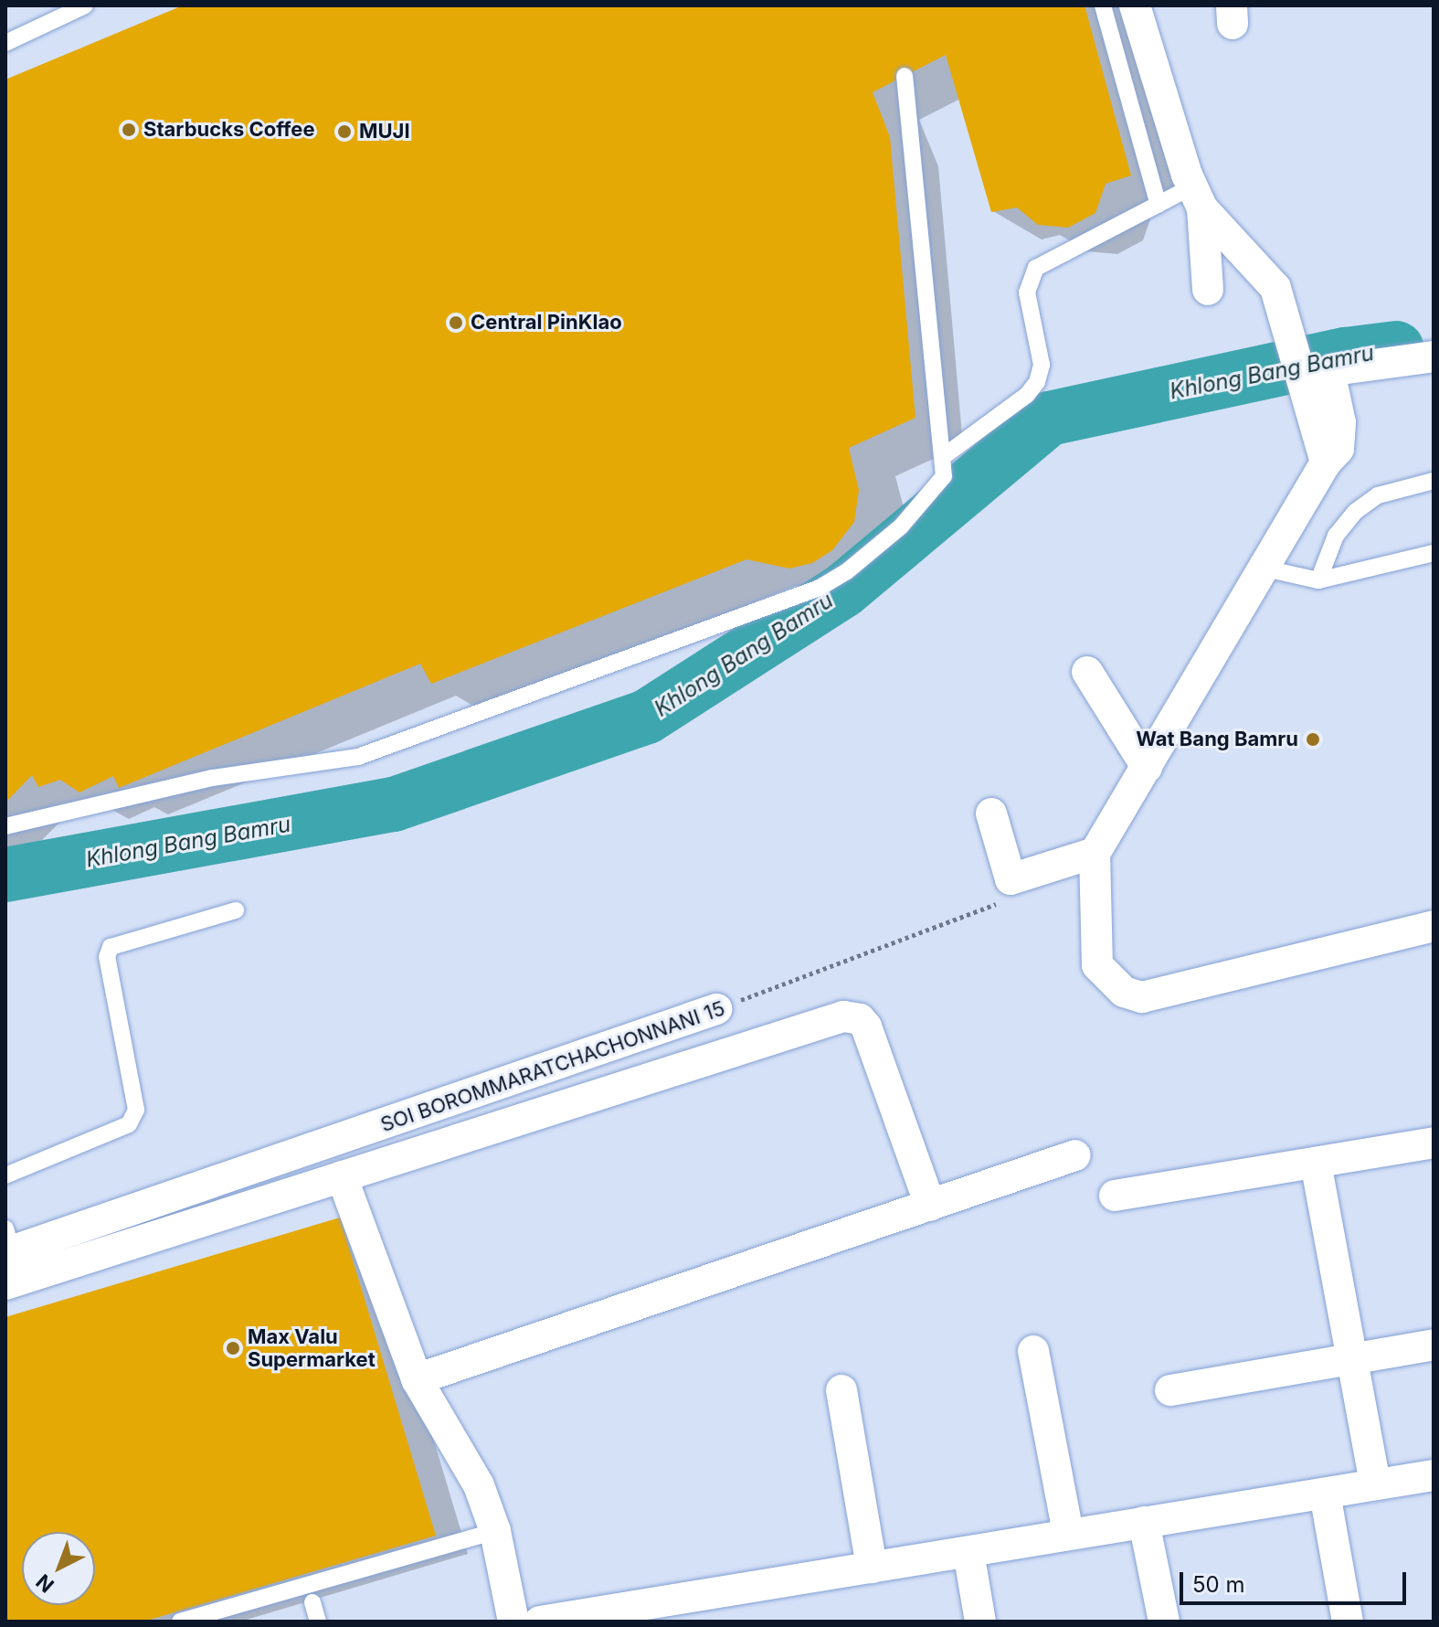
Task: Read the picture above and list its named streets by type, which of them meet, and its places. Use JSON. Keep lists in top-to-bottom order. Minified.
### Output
{"streets":{"street":["SOI BOROMMARATCHACHONNANI 15"]},"water":["Khlong Bang Bamru"],"places":["Starbucks Coffee","MUJI","Central PinKlao","Wat Bang Bamru","Max Valu Supermarket"],"scale_bar":"50 m","north":"bottom left"}
